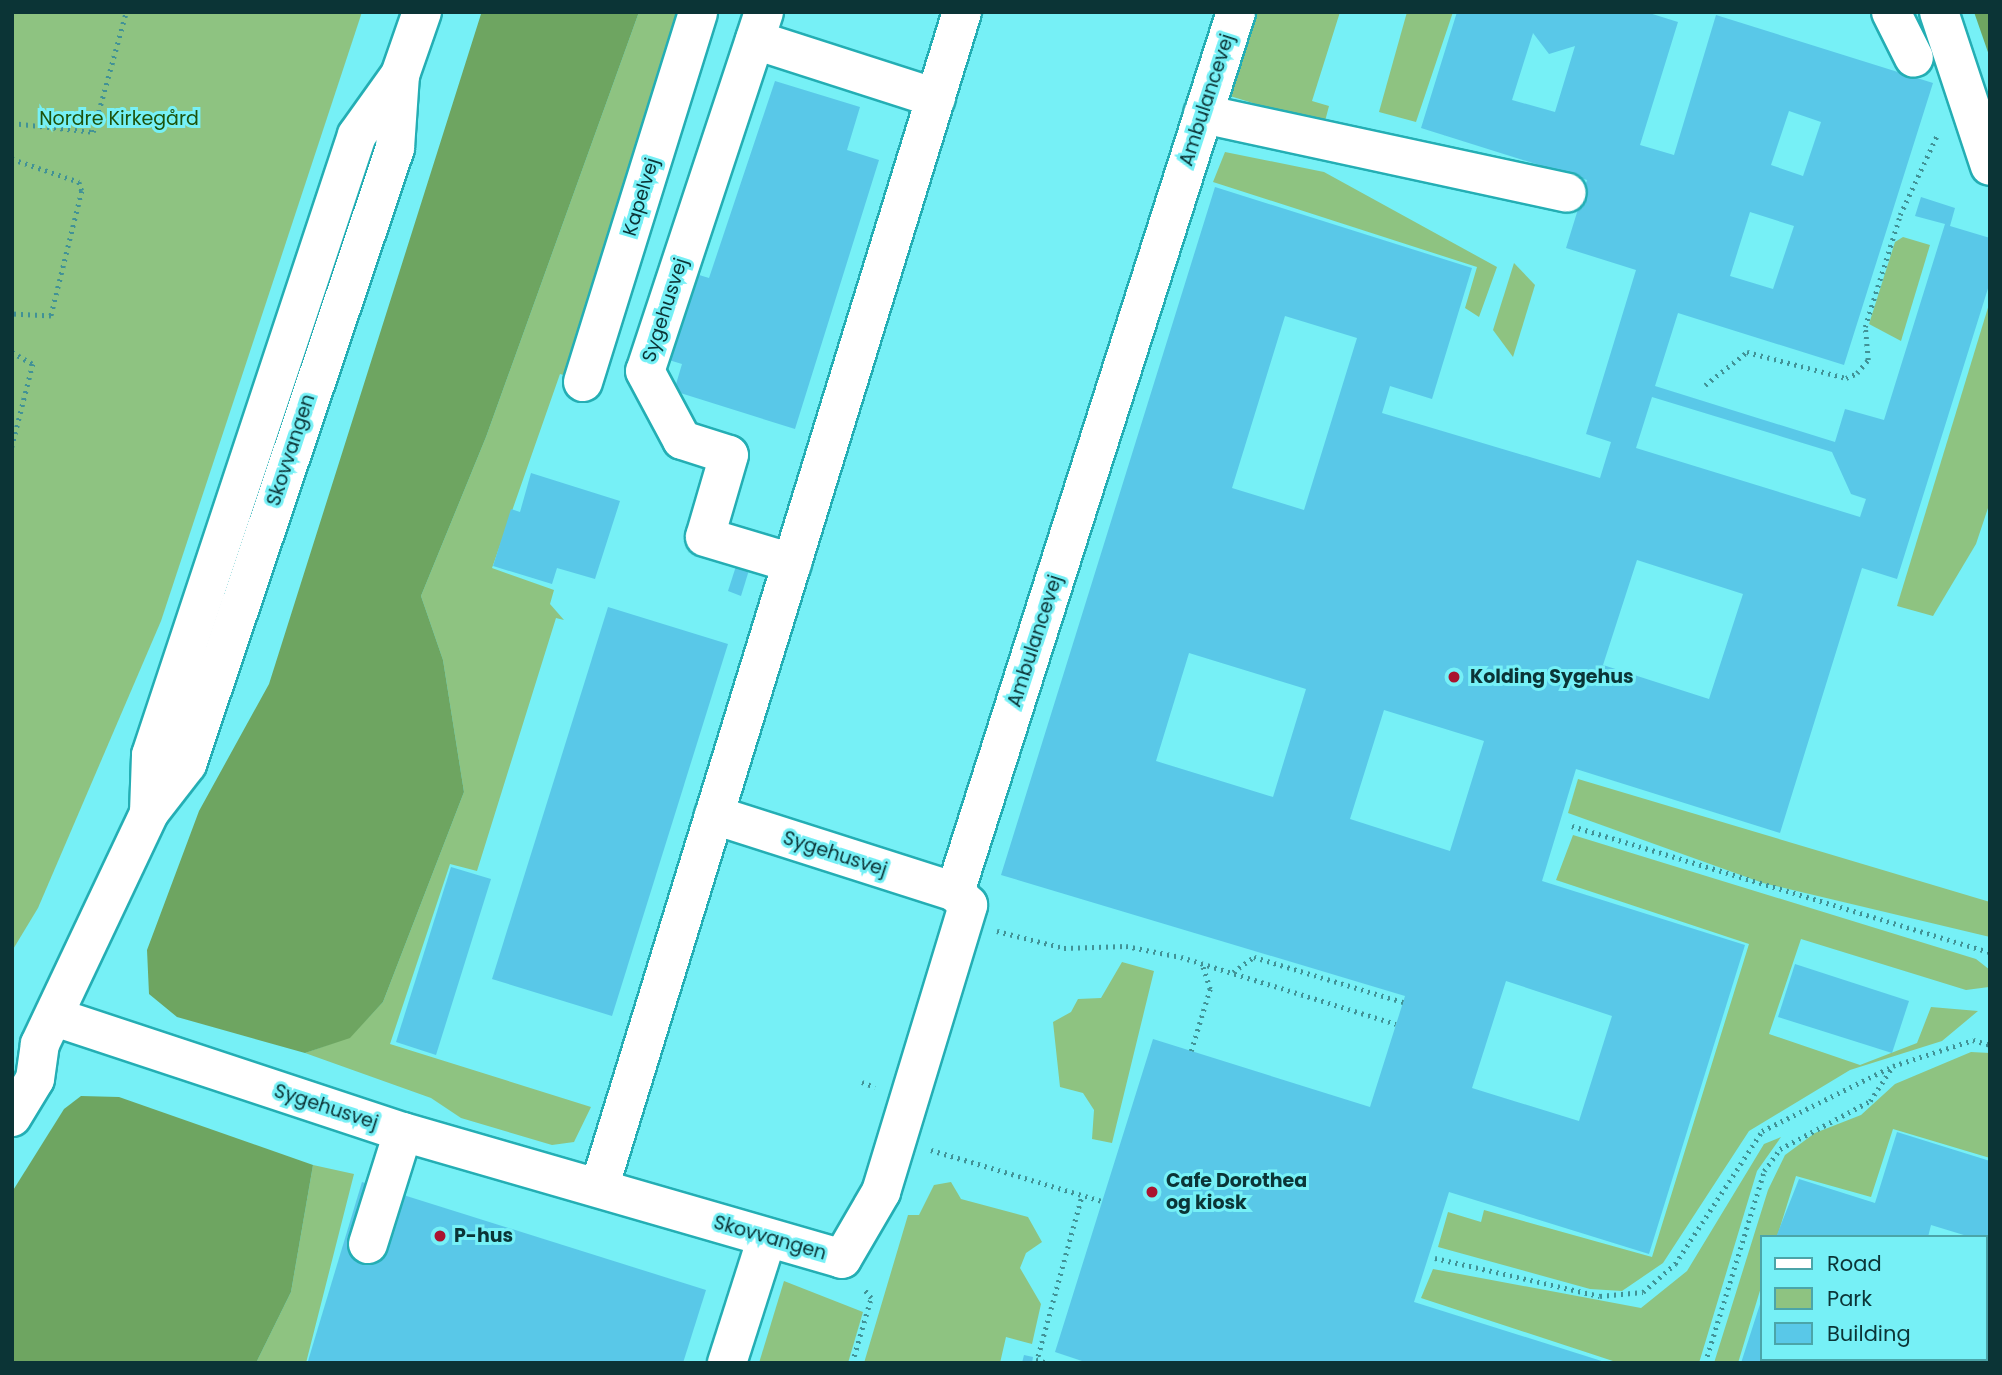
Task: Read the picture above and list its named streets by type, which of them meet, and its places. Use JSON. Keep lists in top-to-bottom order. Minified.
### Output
{"streets":{"street":["Ambulancevej","Kapelvej","Sygehusvej","Skovvangen"]},"crossings":[["Ambulancevej","Sygehusvej"],["Ambulancevej","Skovvangen"],["Sygehusvej","Skovvangen"]],"parks":["Nordre Kirkegård"],"places":["Kolding Sygehus","Cafe Dorothea og kiosk","P-hus"],"legend":["Road","Park","Building"]}
